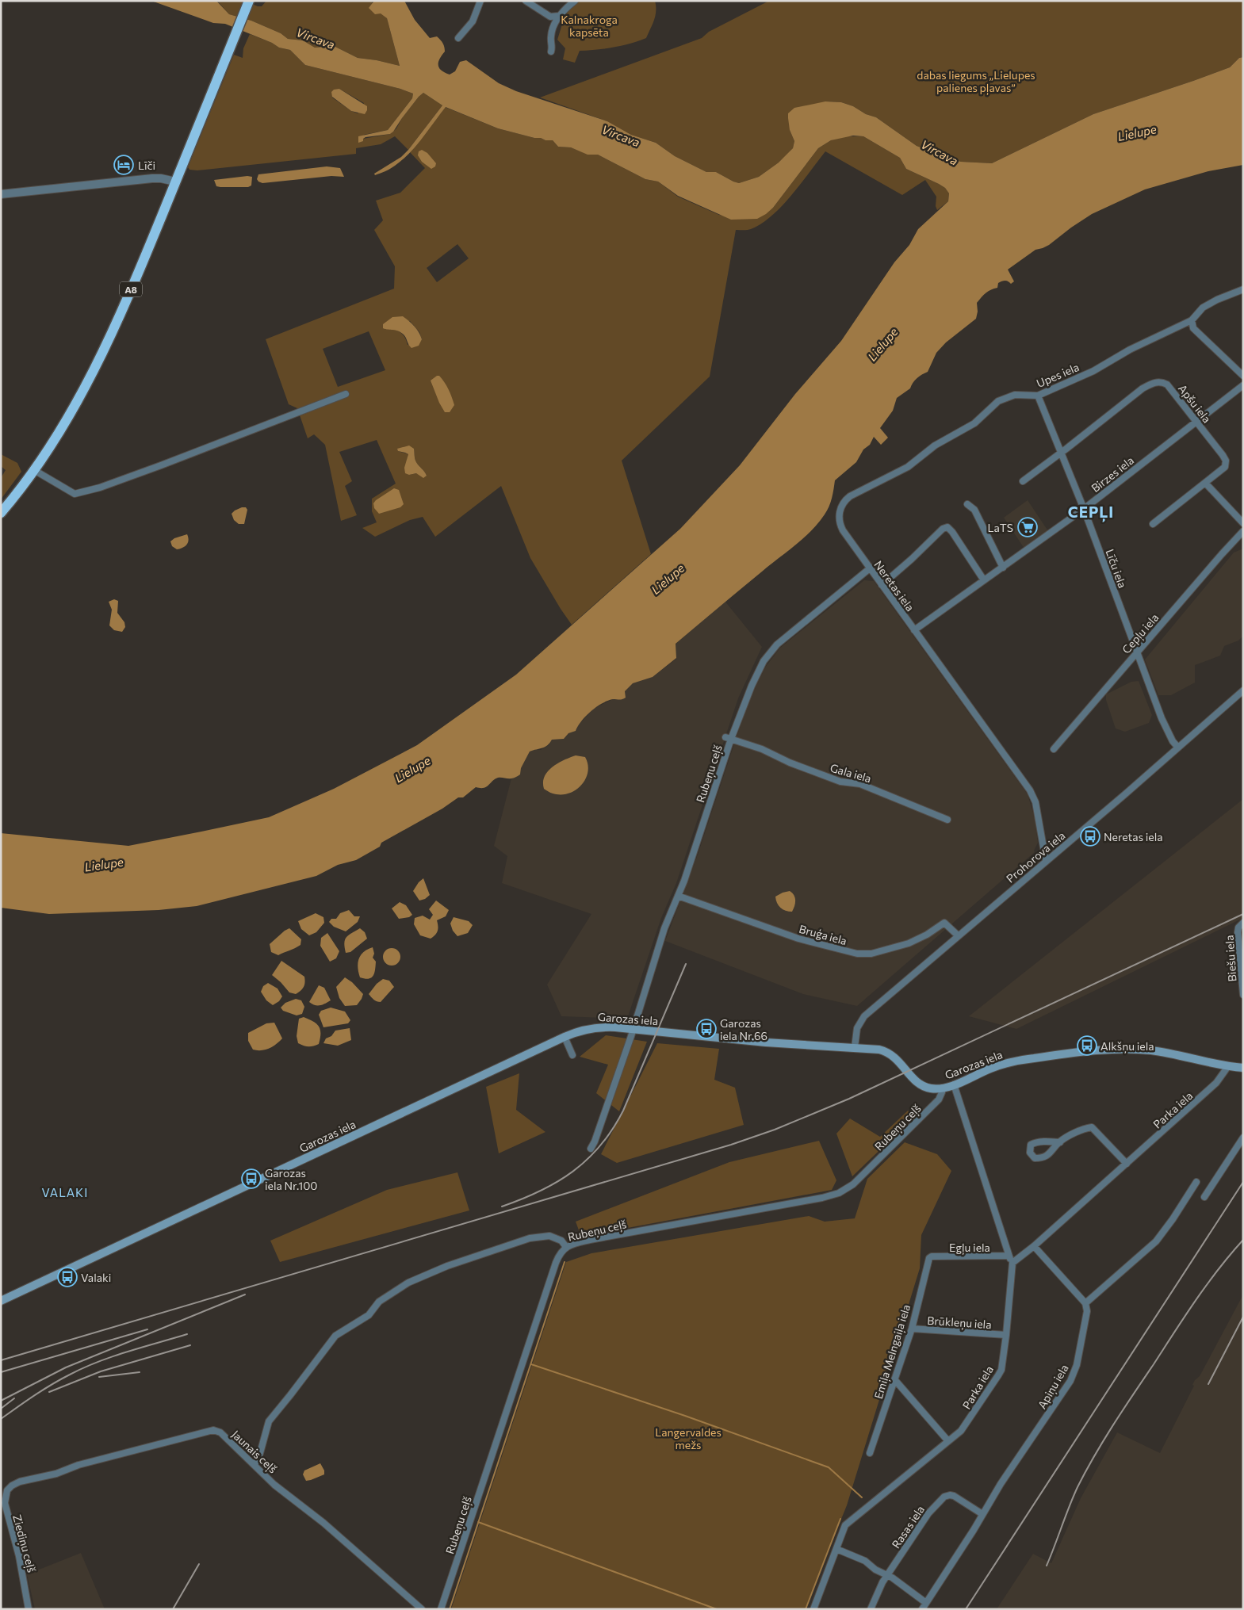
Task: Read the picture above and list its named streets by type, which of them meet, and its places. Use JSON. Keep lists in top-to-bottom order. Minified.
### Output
{"streets":{"highway":["A8"],"main road":["Garozas iela"],"street":["Upes iela","Apšu iela","Birzes iela","Līču iela","Neretas iela","Cepļu iela","Gala iela","Rubeņu ceļš","Prohorova iela","Bruģa iela","Biešu iela","Parka iela","Egļu iela","Brūkleņu iela","Emiļa Melngaiļa iela","Apiņu iela","Jaunais ceļš","Rasas iela","Ziediņu ceļš"]},"crossings":[["Upes iela","Līču iela"],["Upes iela","Neretas iela"],["Apšu iela","Birzes iela"],["Apšu iela","Līču iela"],["Birzes iela","Līču iela"],["Birzes iela","Neretas iela"],["Līču iela","Cepļu iela"],["Līču iela","Prohorova iela"],["Neretas iela","Rubeņu ceļš"],["Neretas iela","Prohorova iela"],["Gala iela","Rubeņu ceļš"],["Rubeņu ceļš","Bruģa iela"],["Rubeņu ceļš","Garozas iela"],["Prohorova iela","Bruģa iela"],["Prohorova iela","Garozas iela"],["Garozas iela","Parka iela"],["Parka iela","Brūkleņu iela"],["Egļu iela","Emiļa Melngaiļa iela"],["Brūkleņu iela","Emiļa Melngaiļa iela"],["Apiņu iela","Rasas iela"],["Jaunais ceļš","Ziediņu ceļš"]],"districts":["CEPĻI","VALAKI"],"water":["Vircava","Lielupe"],"parks":["Kalnakroga kapsēta","dabas liegums „Lielupes palienes pļavas”","Langervaldes mežs"],"places":{"hotel":["Līči"],"supermarket":["LaTS"],"bus stop":["Neretas iela","Garozas iela Nr.66","Alkšņu iela","Garozas iela Nr.100","Valaki"]}}
